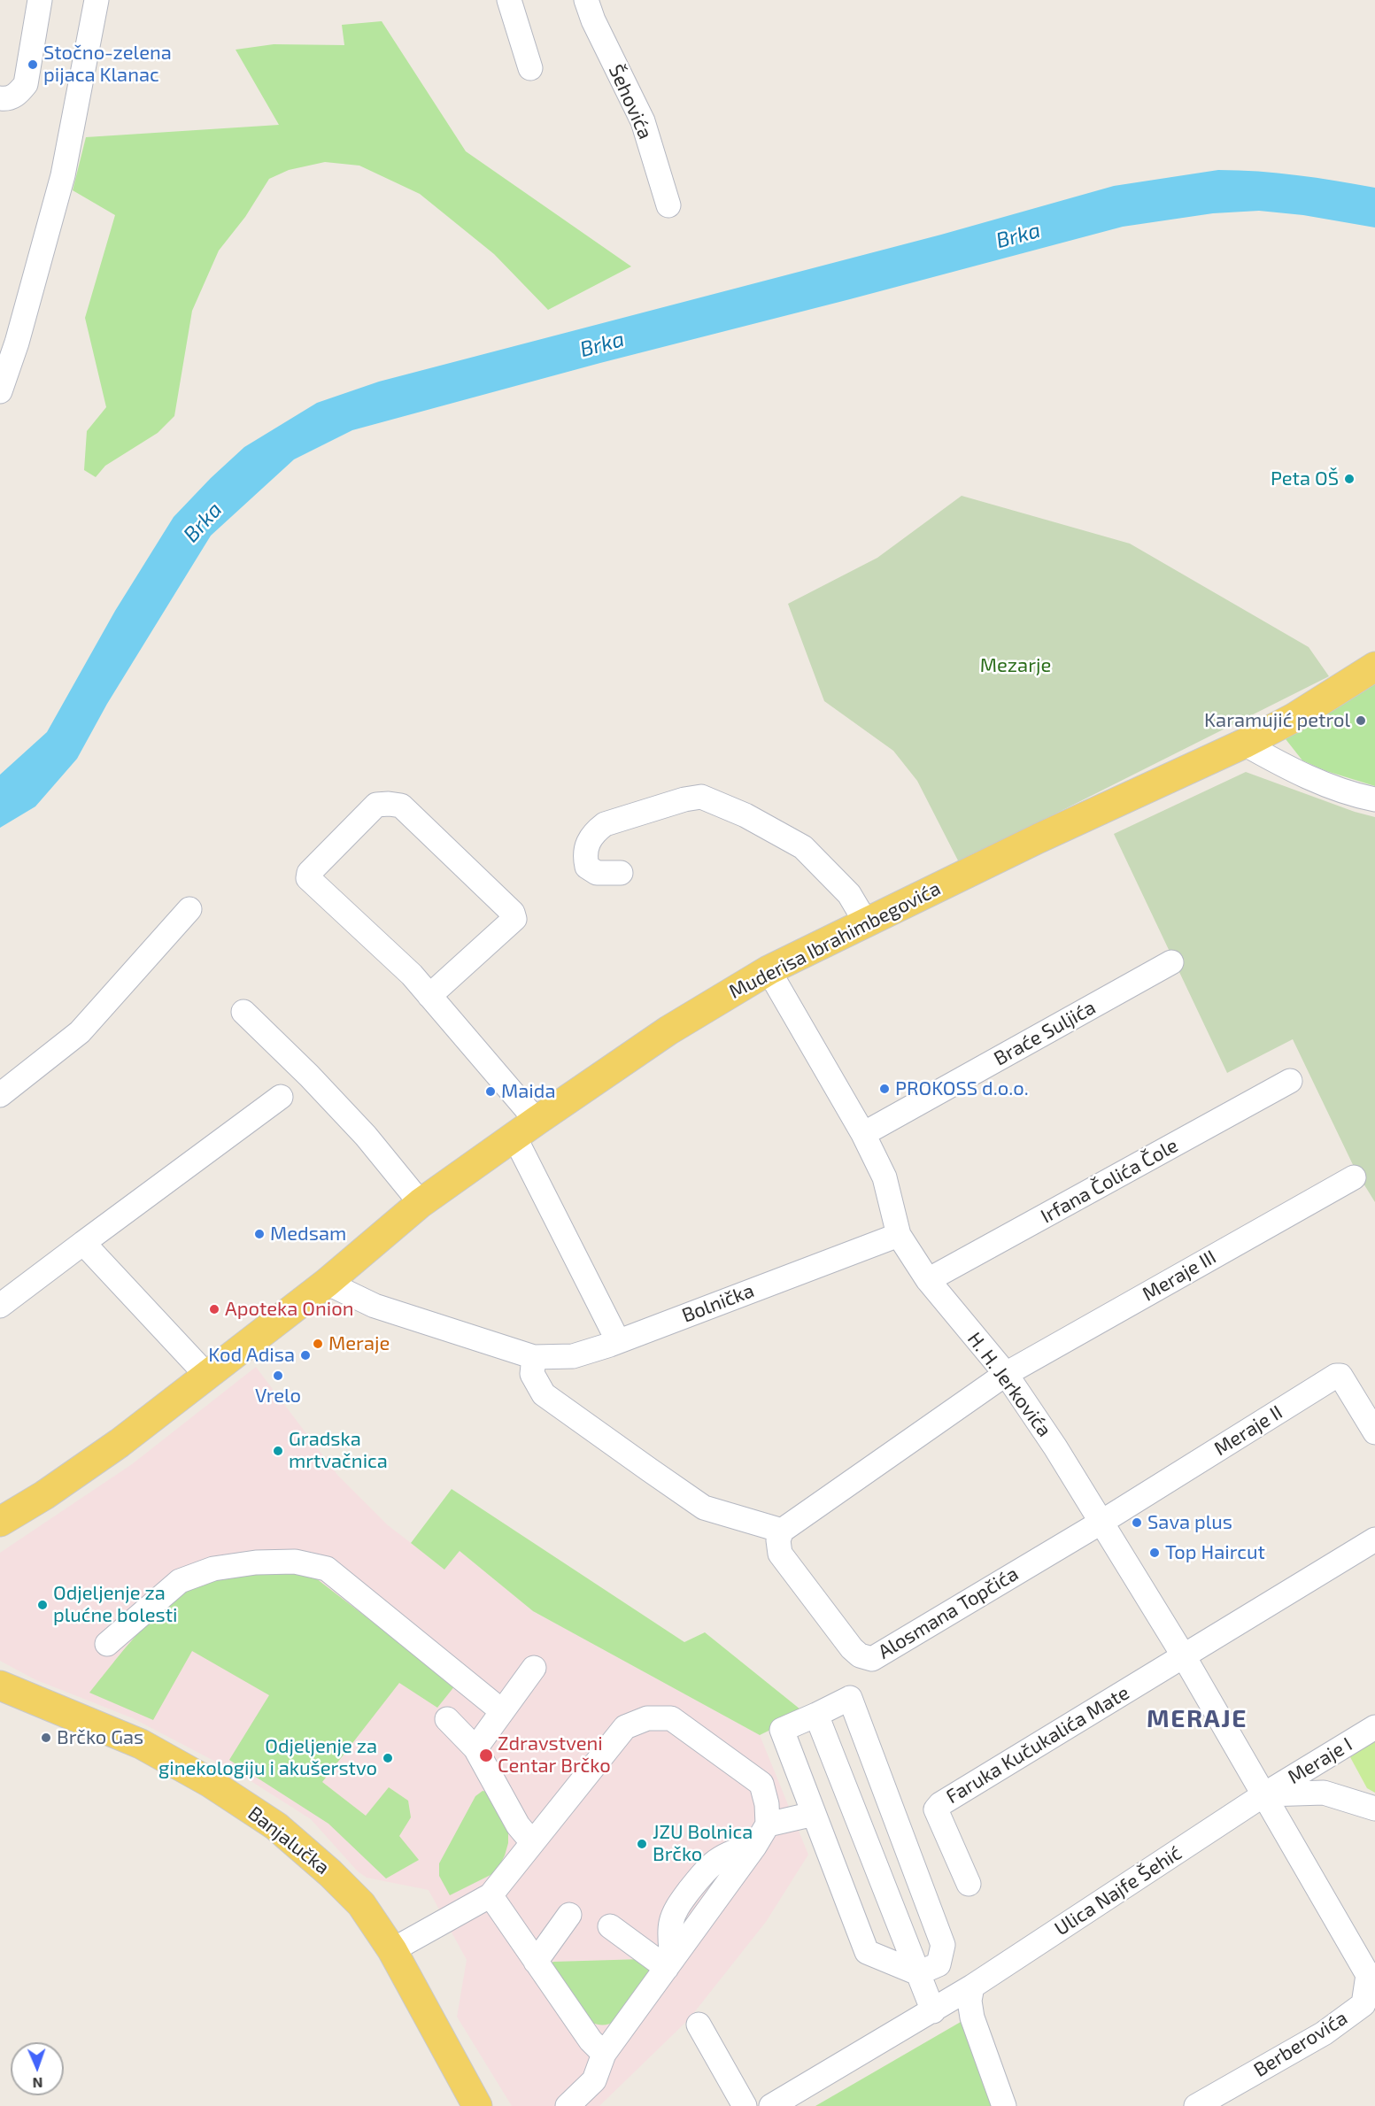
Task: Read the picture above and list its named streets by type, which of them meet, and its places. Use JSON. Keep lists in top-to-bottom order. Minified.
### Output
{"streets":{"main road":["Muderisa Ibrahimbegovića","Banjalučka"],"street":["Šehovića","Braće Suljića","Irfana Čolića Čole","Meraje III","Bolnička","H. H. Jerkovića","Meraje II","Alosmana Topčića","Faruka Kučukalića Mate","Meraje I","Ulica Najfe Šehić","Berberovića"]},"crossings":[["Muderisa Ibrahimbegovića","Bolnička"],["Muderisa Ibrahimbegovića","H. H. Jerkovića"],["Braće Suljića","H. H. Jerkovića"],["Irfana Čolića Čole","H. H. Jerkovića"],["Meraje III","H. H. Jerkovića"],["Bolnička","H. H. Jerkovića"],["H. H. Jerkovića","Meraje II"],["H. H. Jerkovića","Alosmana Topčića"],["H. H. Jerkovića","Faruka Kučukalića Mate"],["H. H. Jerkovića","Meraje I"],["H. H. Jerkovića","Ulica Najfe Šehić"],["H. H. Jerkovića","Berberovića"],["Meraje II","Alosmana Topčića"],["Meraje I","Ulica Najfe Šehić"],["Meraje I","Berberovića"],["Ulica Najfe Šehić","Berberovića"]],"districts":["MERAJE"],"water":["Brka"],"parks":["Mezarje"],"places":["Stočno-zelena pijaca Klanac","Peta OŠ","Karamujić petrol","PROKOSS d.o.o.","Maida","Medsam","Apoteka Onion","Meraje","Kod Adisa","Vrelo","Gradska mrtvačnica","Sava plus","Top Haircut","Odjeljenje za plućne bolesti","Brčko Gas","Zdravstveni Centar Brčko","Odjeljenje za ginekologiju i akušerstvo","JZU Bolnica Brčko"],"north":"bottom"}
